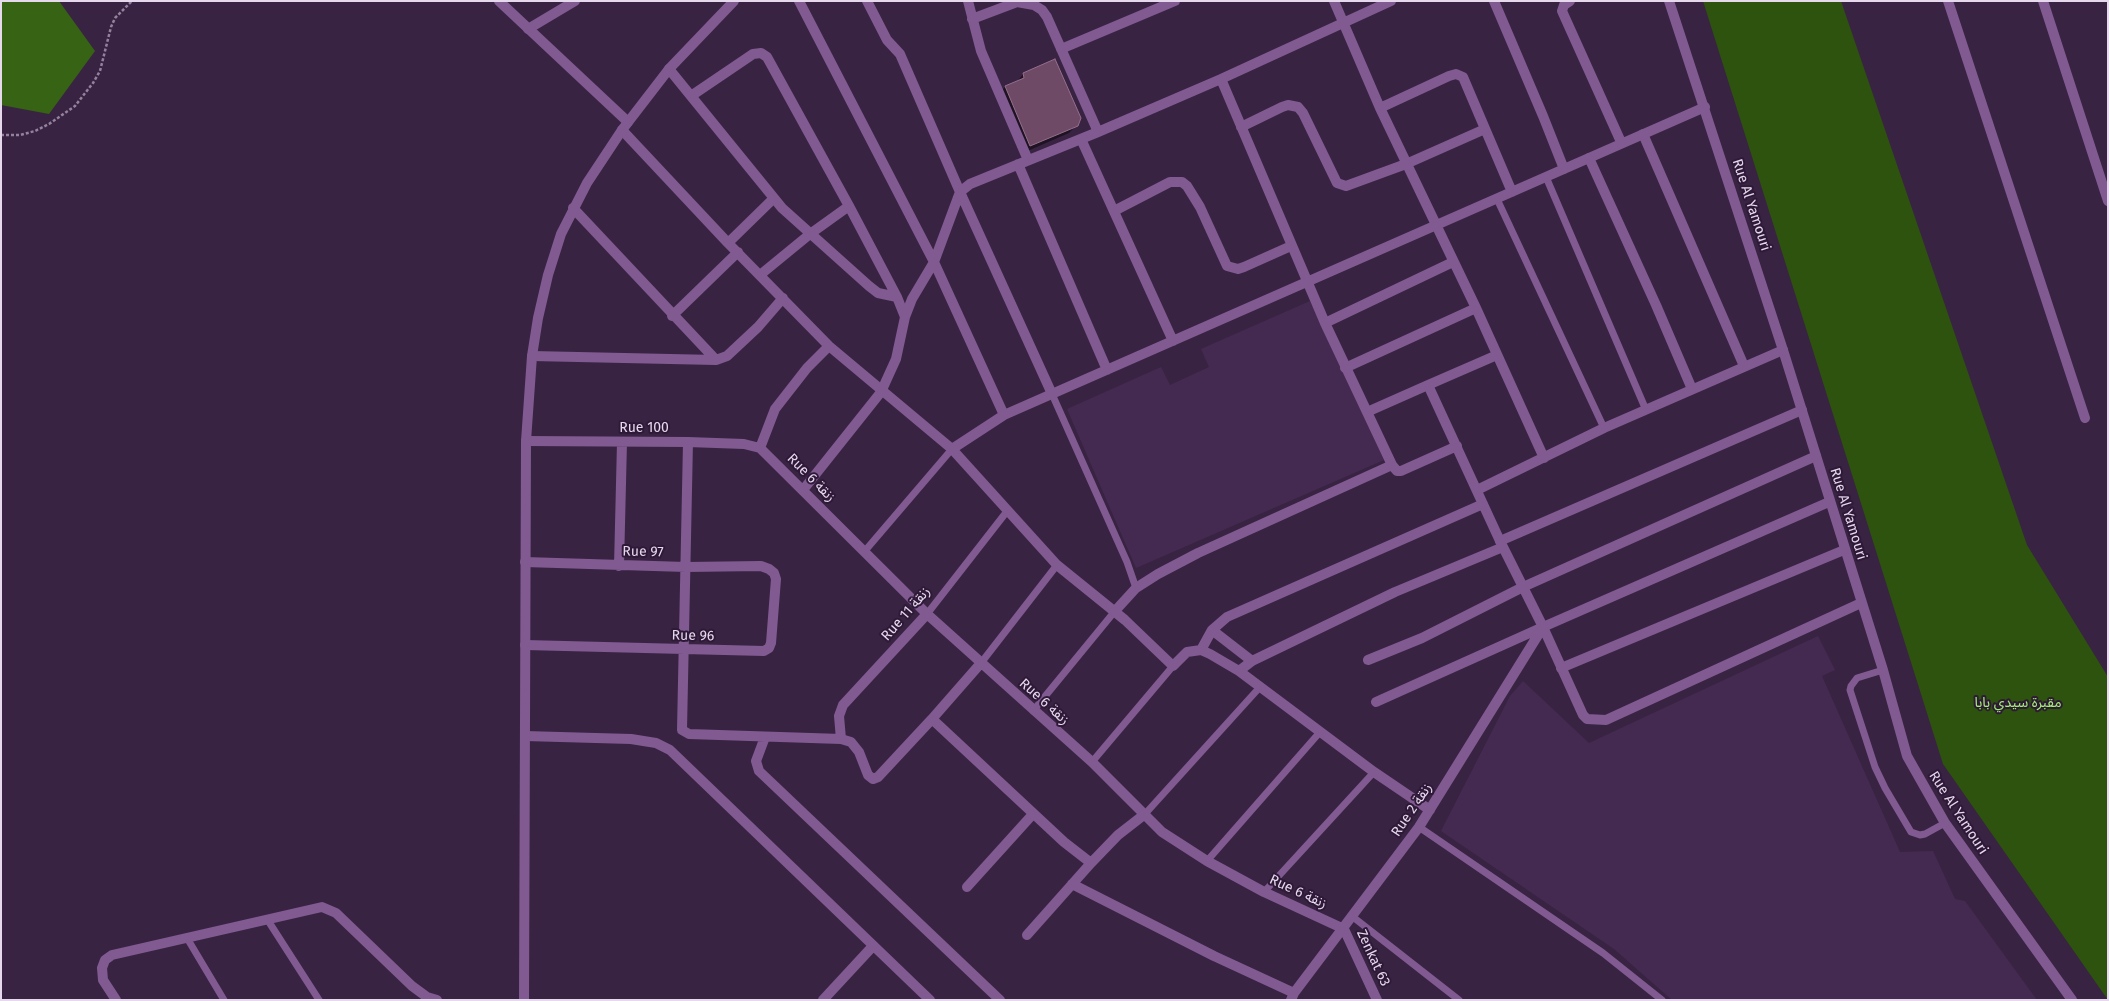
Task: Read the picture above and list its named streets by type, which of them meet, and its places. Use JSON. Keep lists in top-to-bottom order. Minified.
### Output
{"streets":{"street":["Rue Al Yamouri","Rue 100","Rue 6 زنقة","Rue 97","Rue 11 زنقة","Rue 96","Rue 2 زنقة","Zenkat 63"]},"crossings":[["Rue 100","Rue 6 زنقة"],["Rue 6 زنقة","Rue 11 زنقة"],["Rue 6 زنقة","Rue 2 زنقة"],["Rue 6 زنقة","Zenkat 63"],["Rue 97","Rue 96"],["Rue 2 زنقة","Zenkat 63"]],"parks":["مقبرة سيدي بابا"]}
